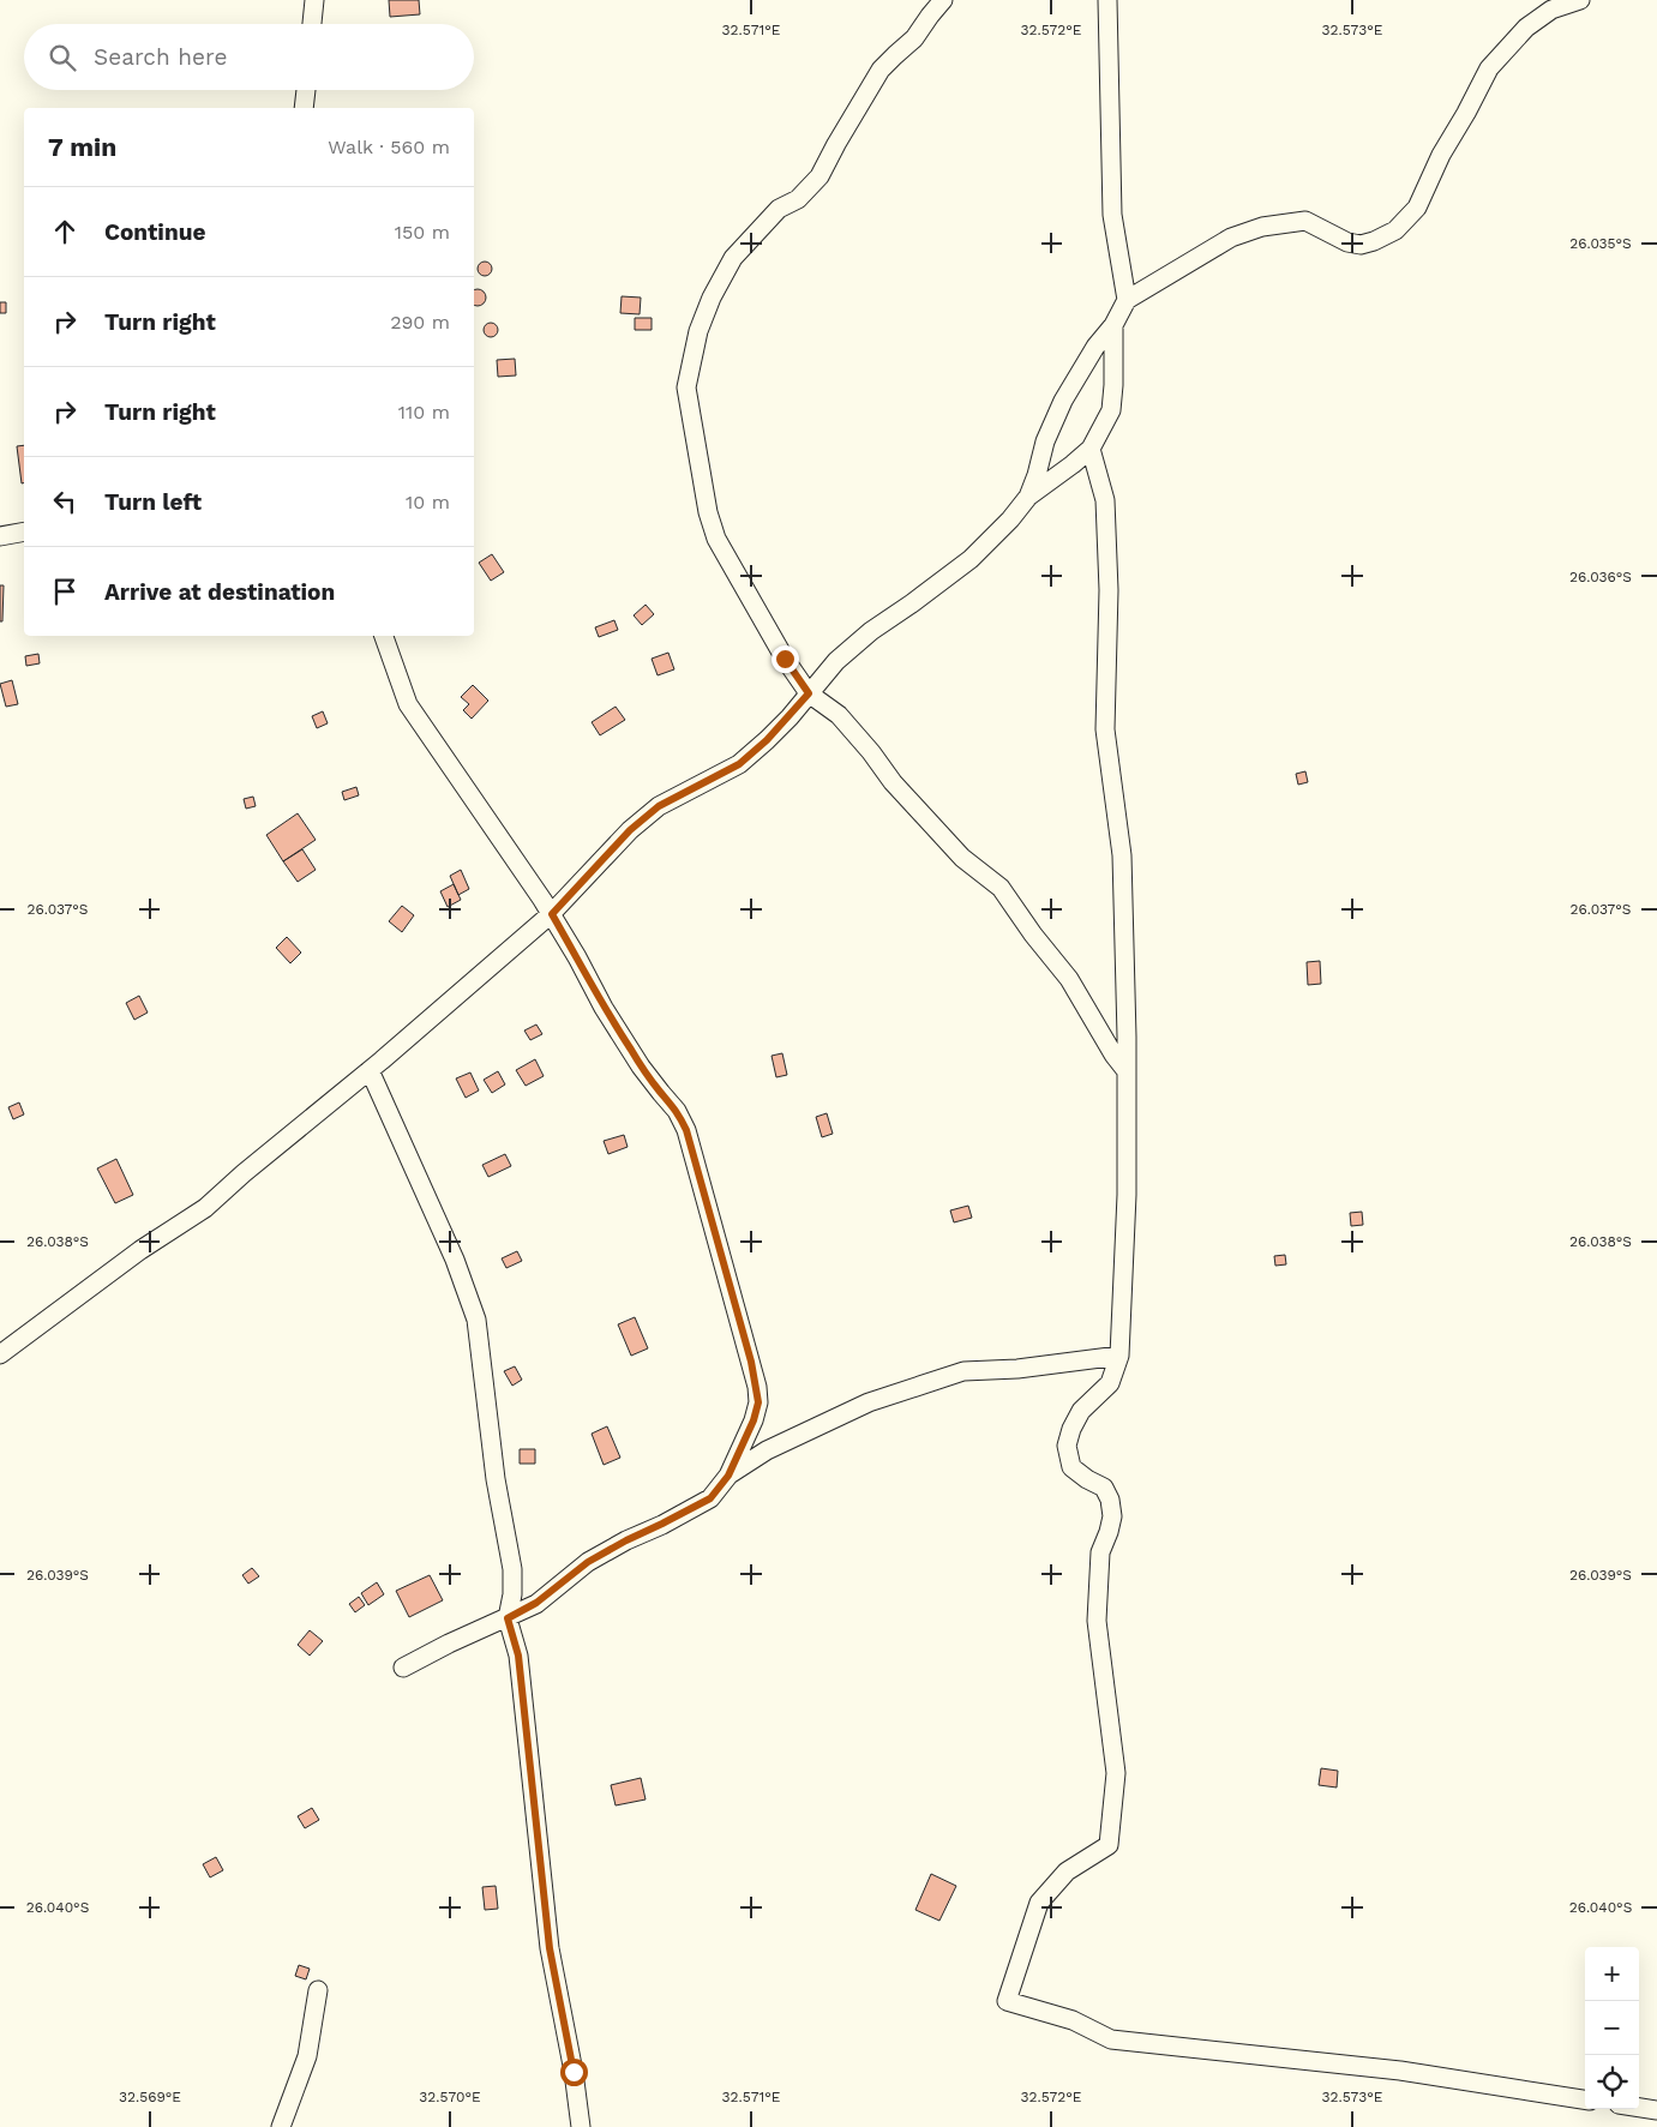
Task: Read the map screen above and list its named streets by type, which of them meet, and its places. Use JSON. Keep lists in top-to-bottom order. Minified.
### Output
{"page":{"search":"Search here","heading":["7 min","Walk · 560 m"],"list":[["Continue","150 m"],["Turn right","290 m"],["Turn right","110 m"],["Turn left","10 m"],"Arrive at destination"],"map_buttons":["+","−"]},"coordinates":["32.571°E","32.572°E","32.573°E","26.035°S","26.036°S","26.037°S","26.038°S","26.039°S","26.040°S","32.569°E","32.570°E"]}
